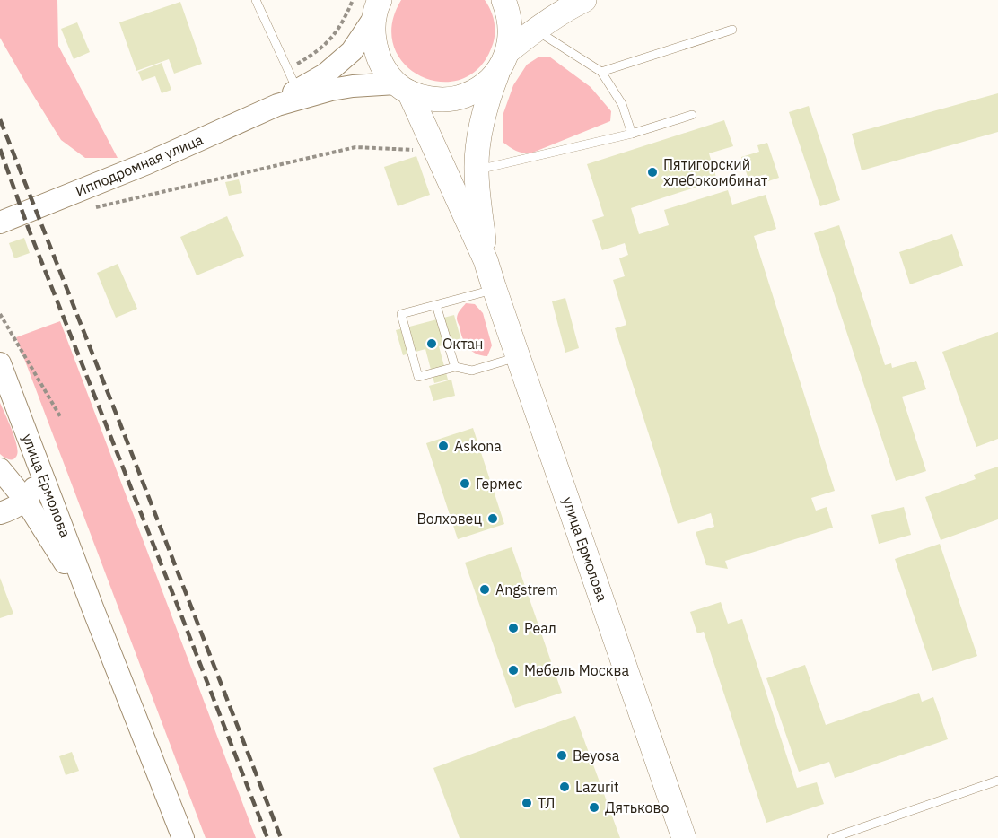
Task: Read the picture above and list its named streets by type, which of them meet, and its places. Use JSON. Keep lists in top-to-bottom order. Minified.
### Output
{"streets":{"main road":["улица Ермолова"],"street":["Ипподромная улица"]},"crossings":[["Ипподромная улица","улица Ермолова"]],"places":["Пятигорский хлебокомбинат","Октан","Askona","Гермес","Волховец","Angstrem","Реал","Мебель Москва","Beyosa","Lazurit","ТЛ","Дятьково"]}
